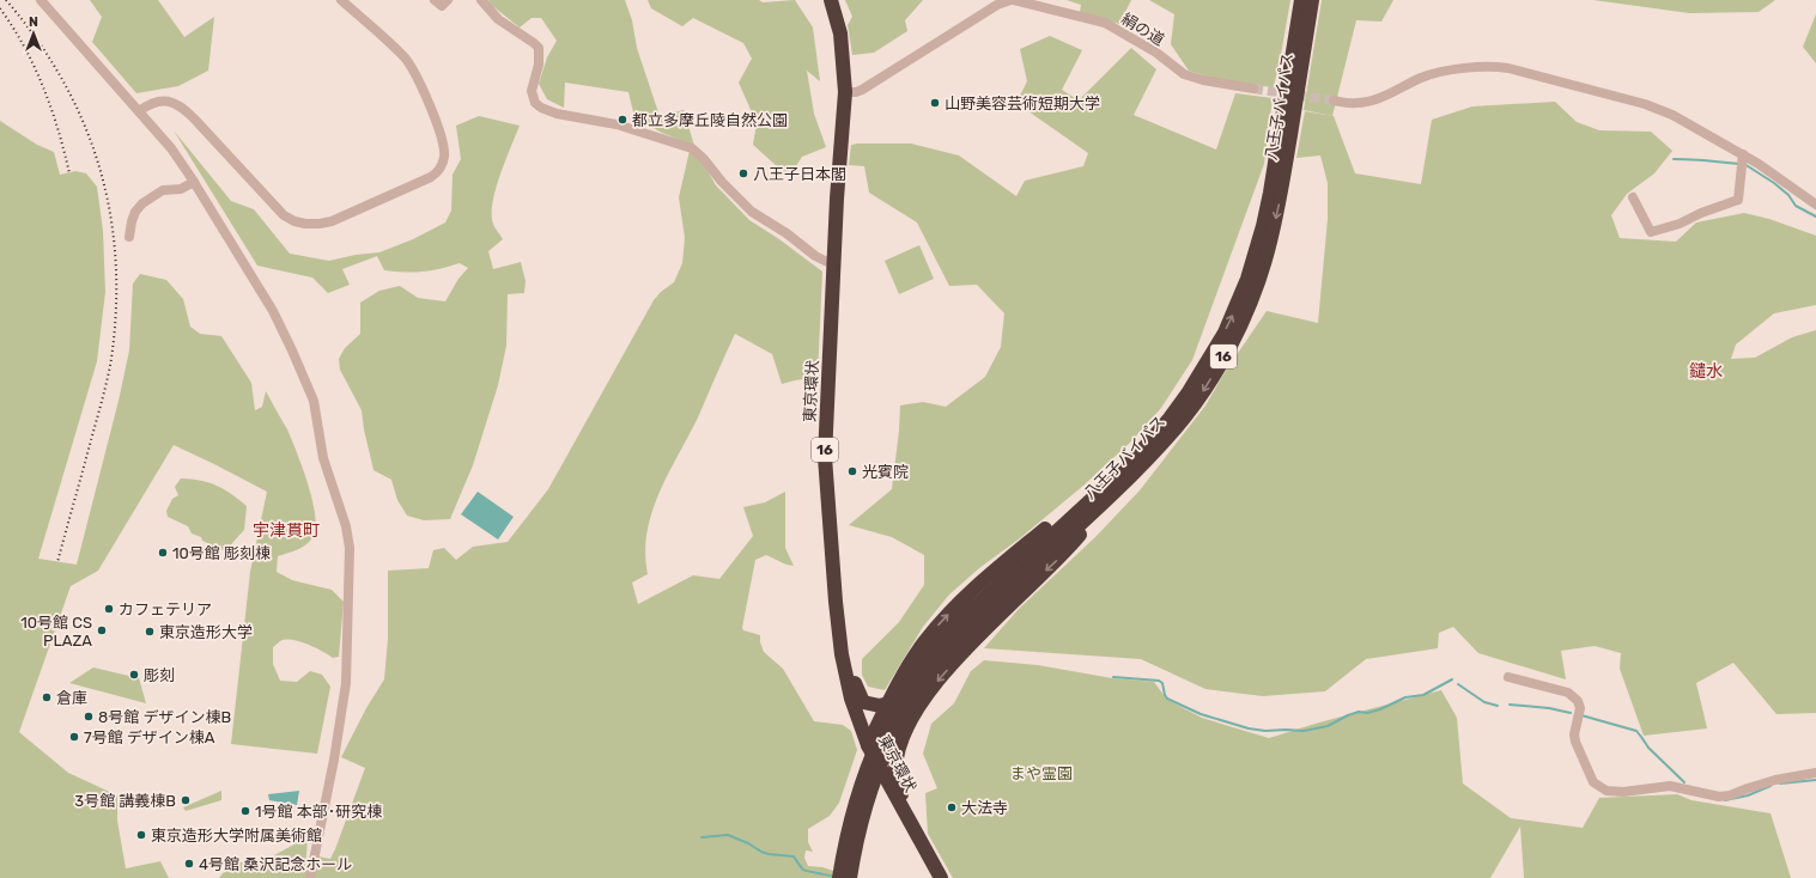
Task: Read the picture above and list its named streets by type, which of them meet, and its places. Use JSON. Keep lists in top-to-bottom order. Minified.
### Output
{"streets":{"highway":["八王子バイパス","16","東京環状"],"street":["絹の道"]},"crossings":[["絹の道","東京環状"],["八王子バイパス","16"],["16","東京環状"]],"districts":["鑓水","宇津貫町"],"parks":["まや霊園"],"places":["山野美容芸術短期大学","都立多摩丘陵自然公園","八王子日本閣","光賓院","10号館 彫刻棟","カフェテリア","10号館 CS PLAZA","東京造形大学","彫刻","倉庫","8号館 デザイン棟B","7号館 デザイン棟A","3号館 講義棟B","大法寺","1号館 本部･研究棟","東京造形大学附属美術館","4号館 桑沢記念ホール"],"north":"top"}
